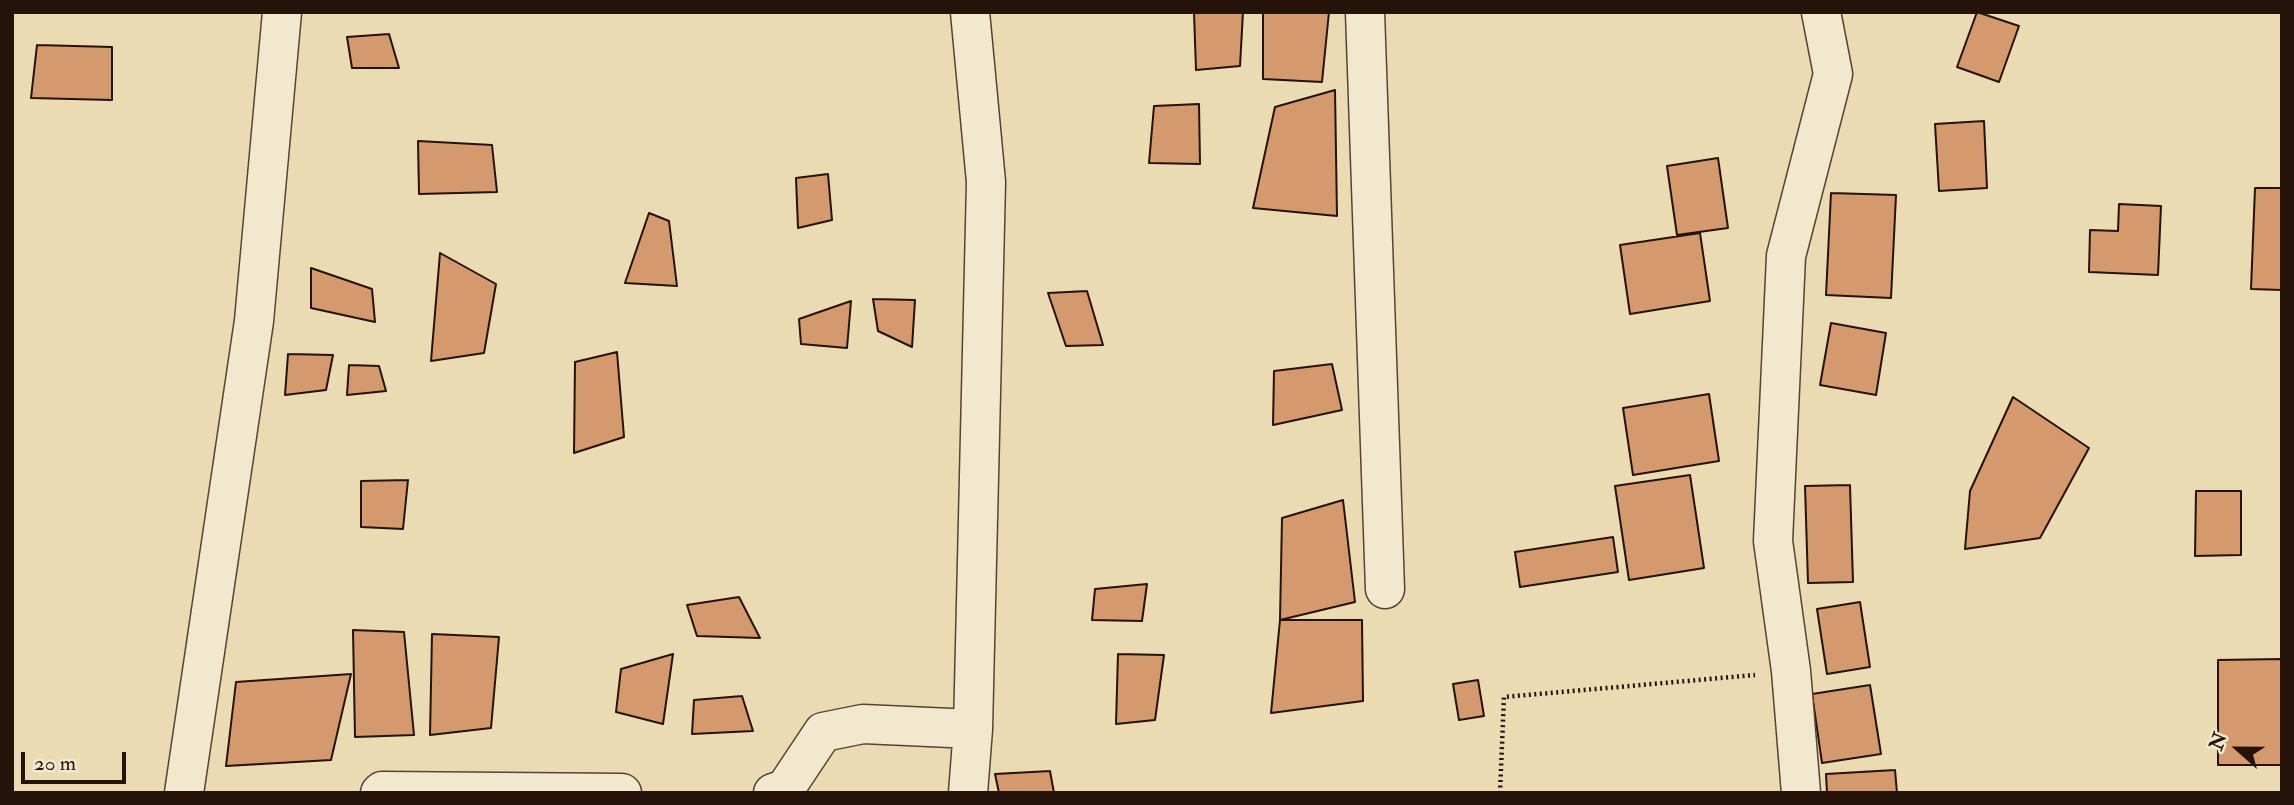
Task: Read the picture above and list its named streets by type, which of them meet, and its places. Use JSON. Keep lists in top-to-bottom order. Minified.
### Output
{"scale_bar":"20 m","north":"left"}
